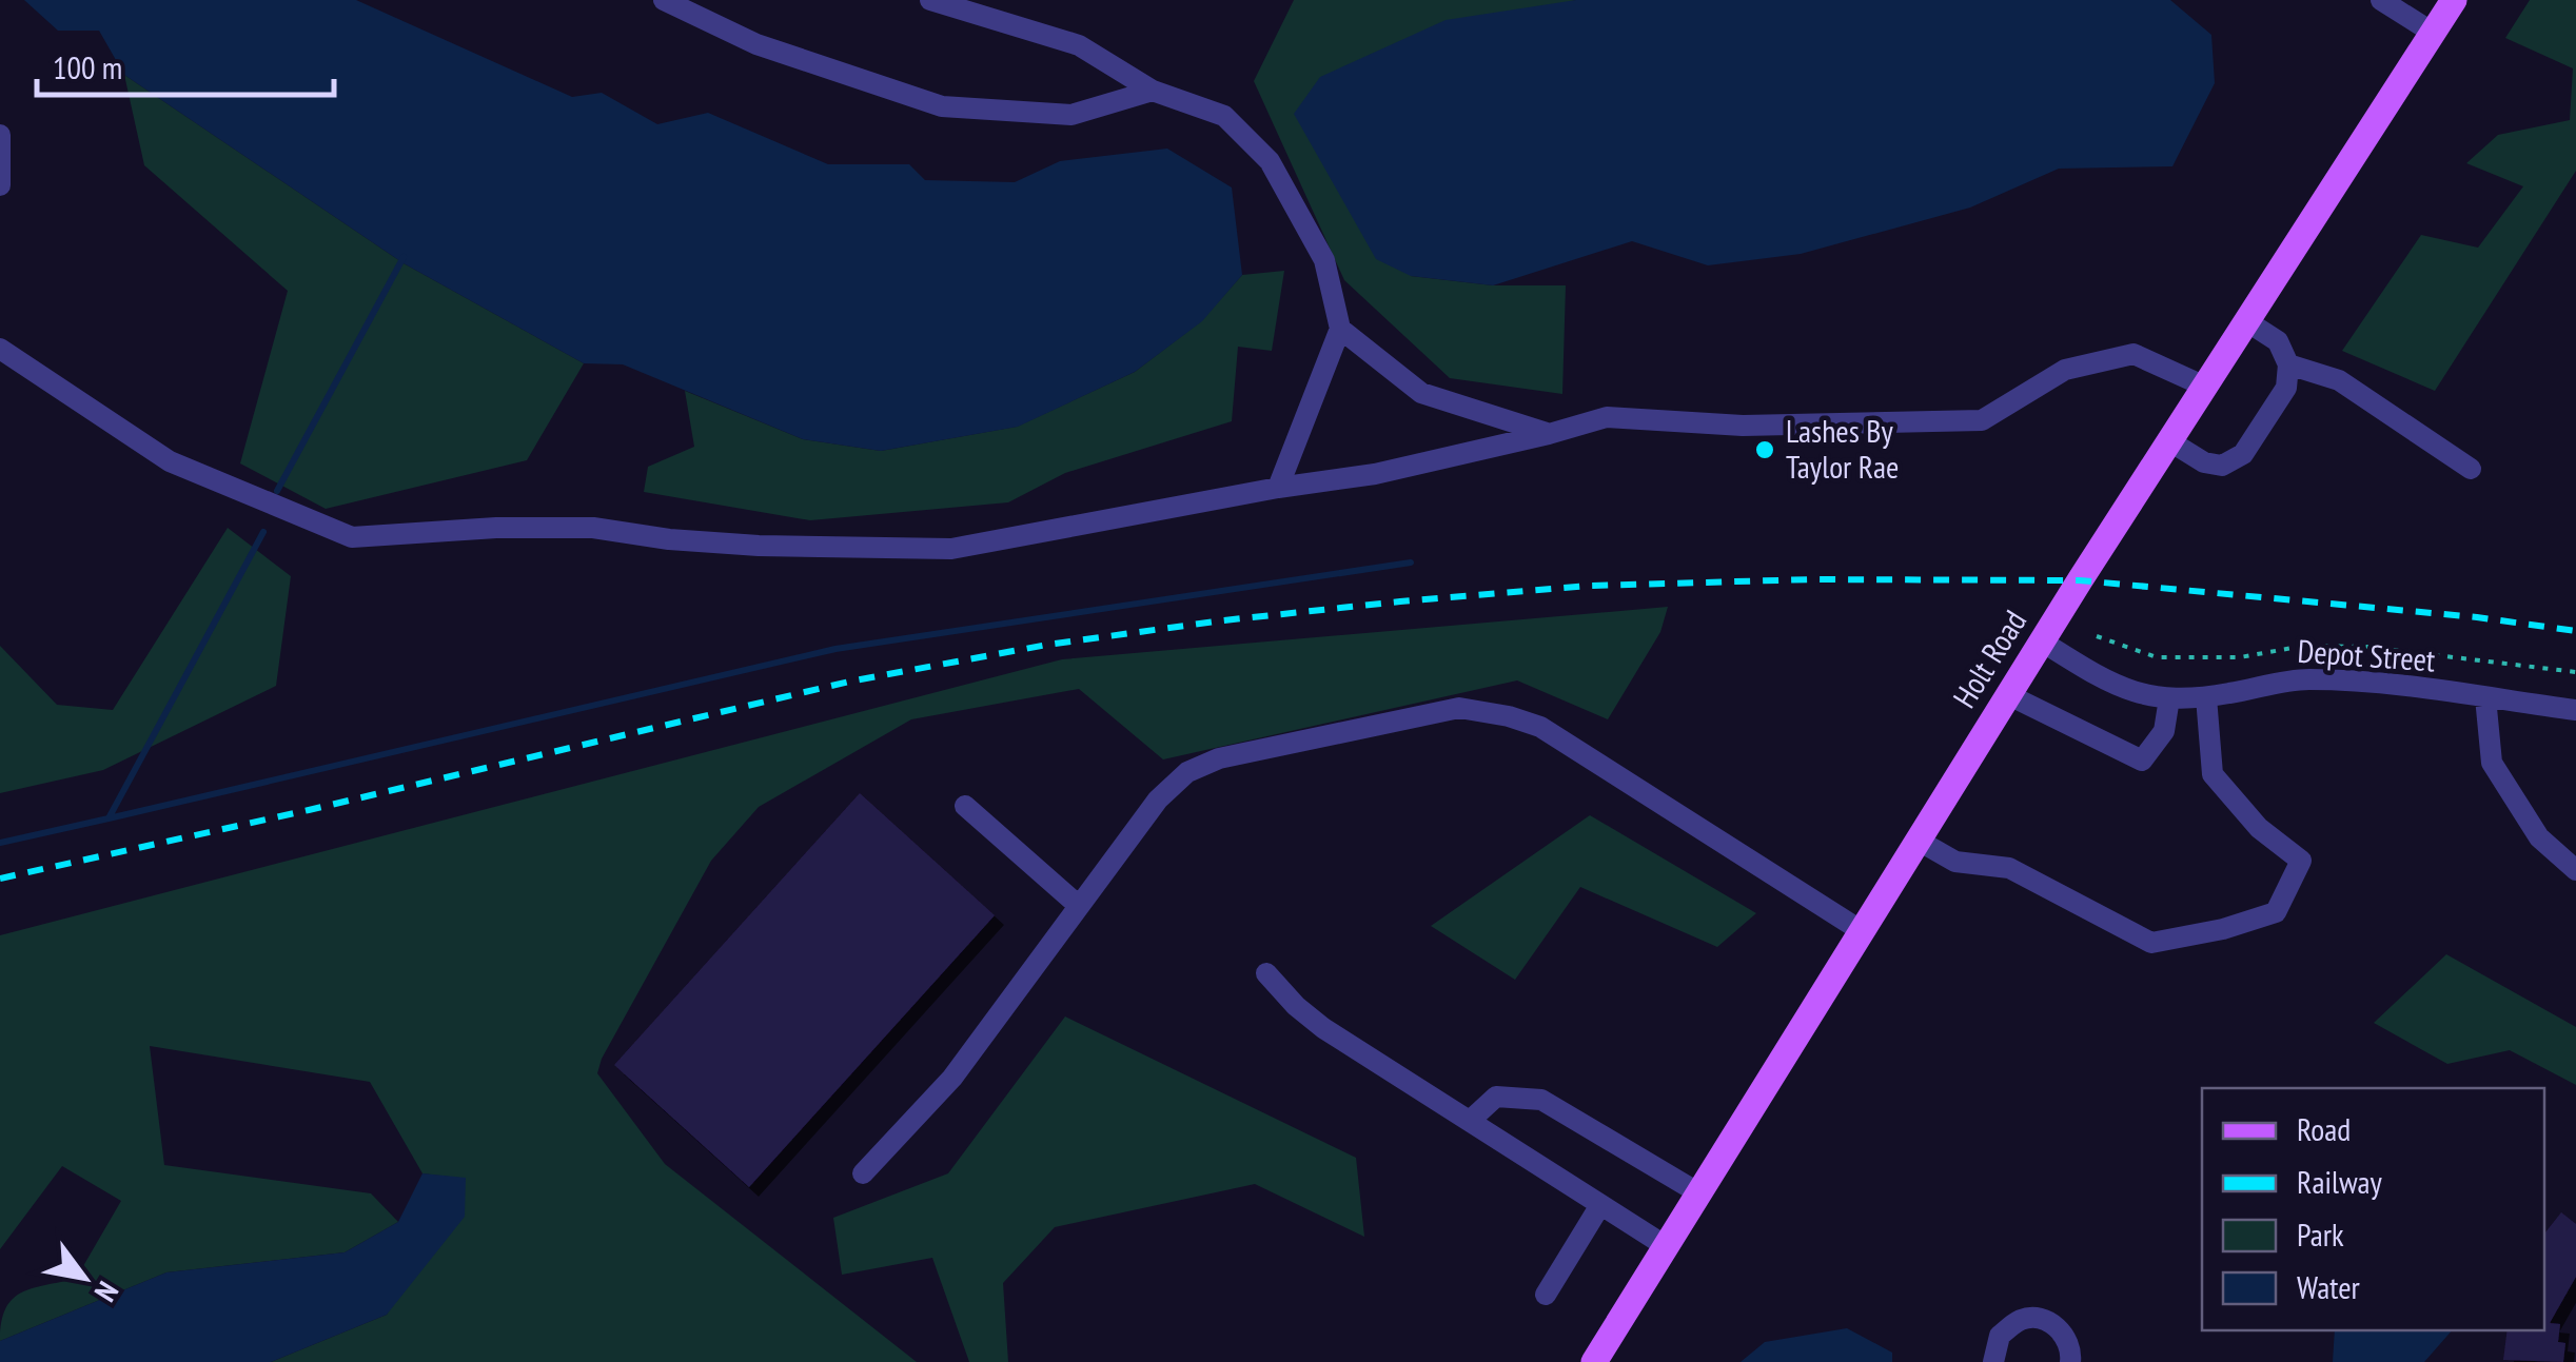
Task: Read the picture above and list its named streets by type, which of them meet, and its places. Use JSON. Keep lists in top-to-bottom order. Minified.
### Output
{"streets":{"main road":["Holt Road"],"street":["Depot Street"]},"crossings":[["Depot Street","Holt Road"]],"places":["Lashes By Taylor Rae"],"legend":["Road","Railway","Park","Water"],"scale_bar":"100 m","north":"bottom right"}
